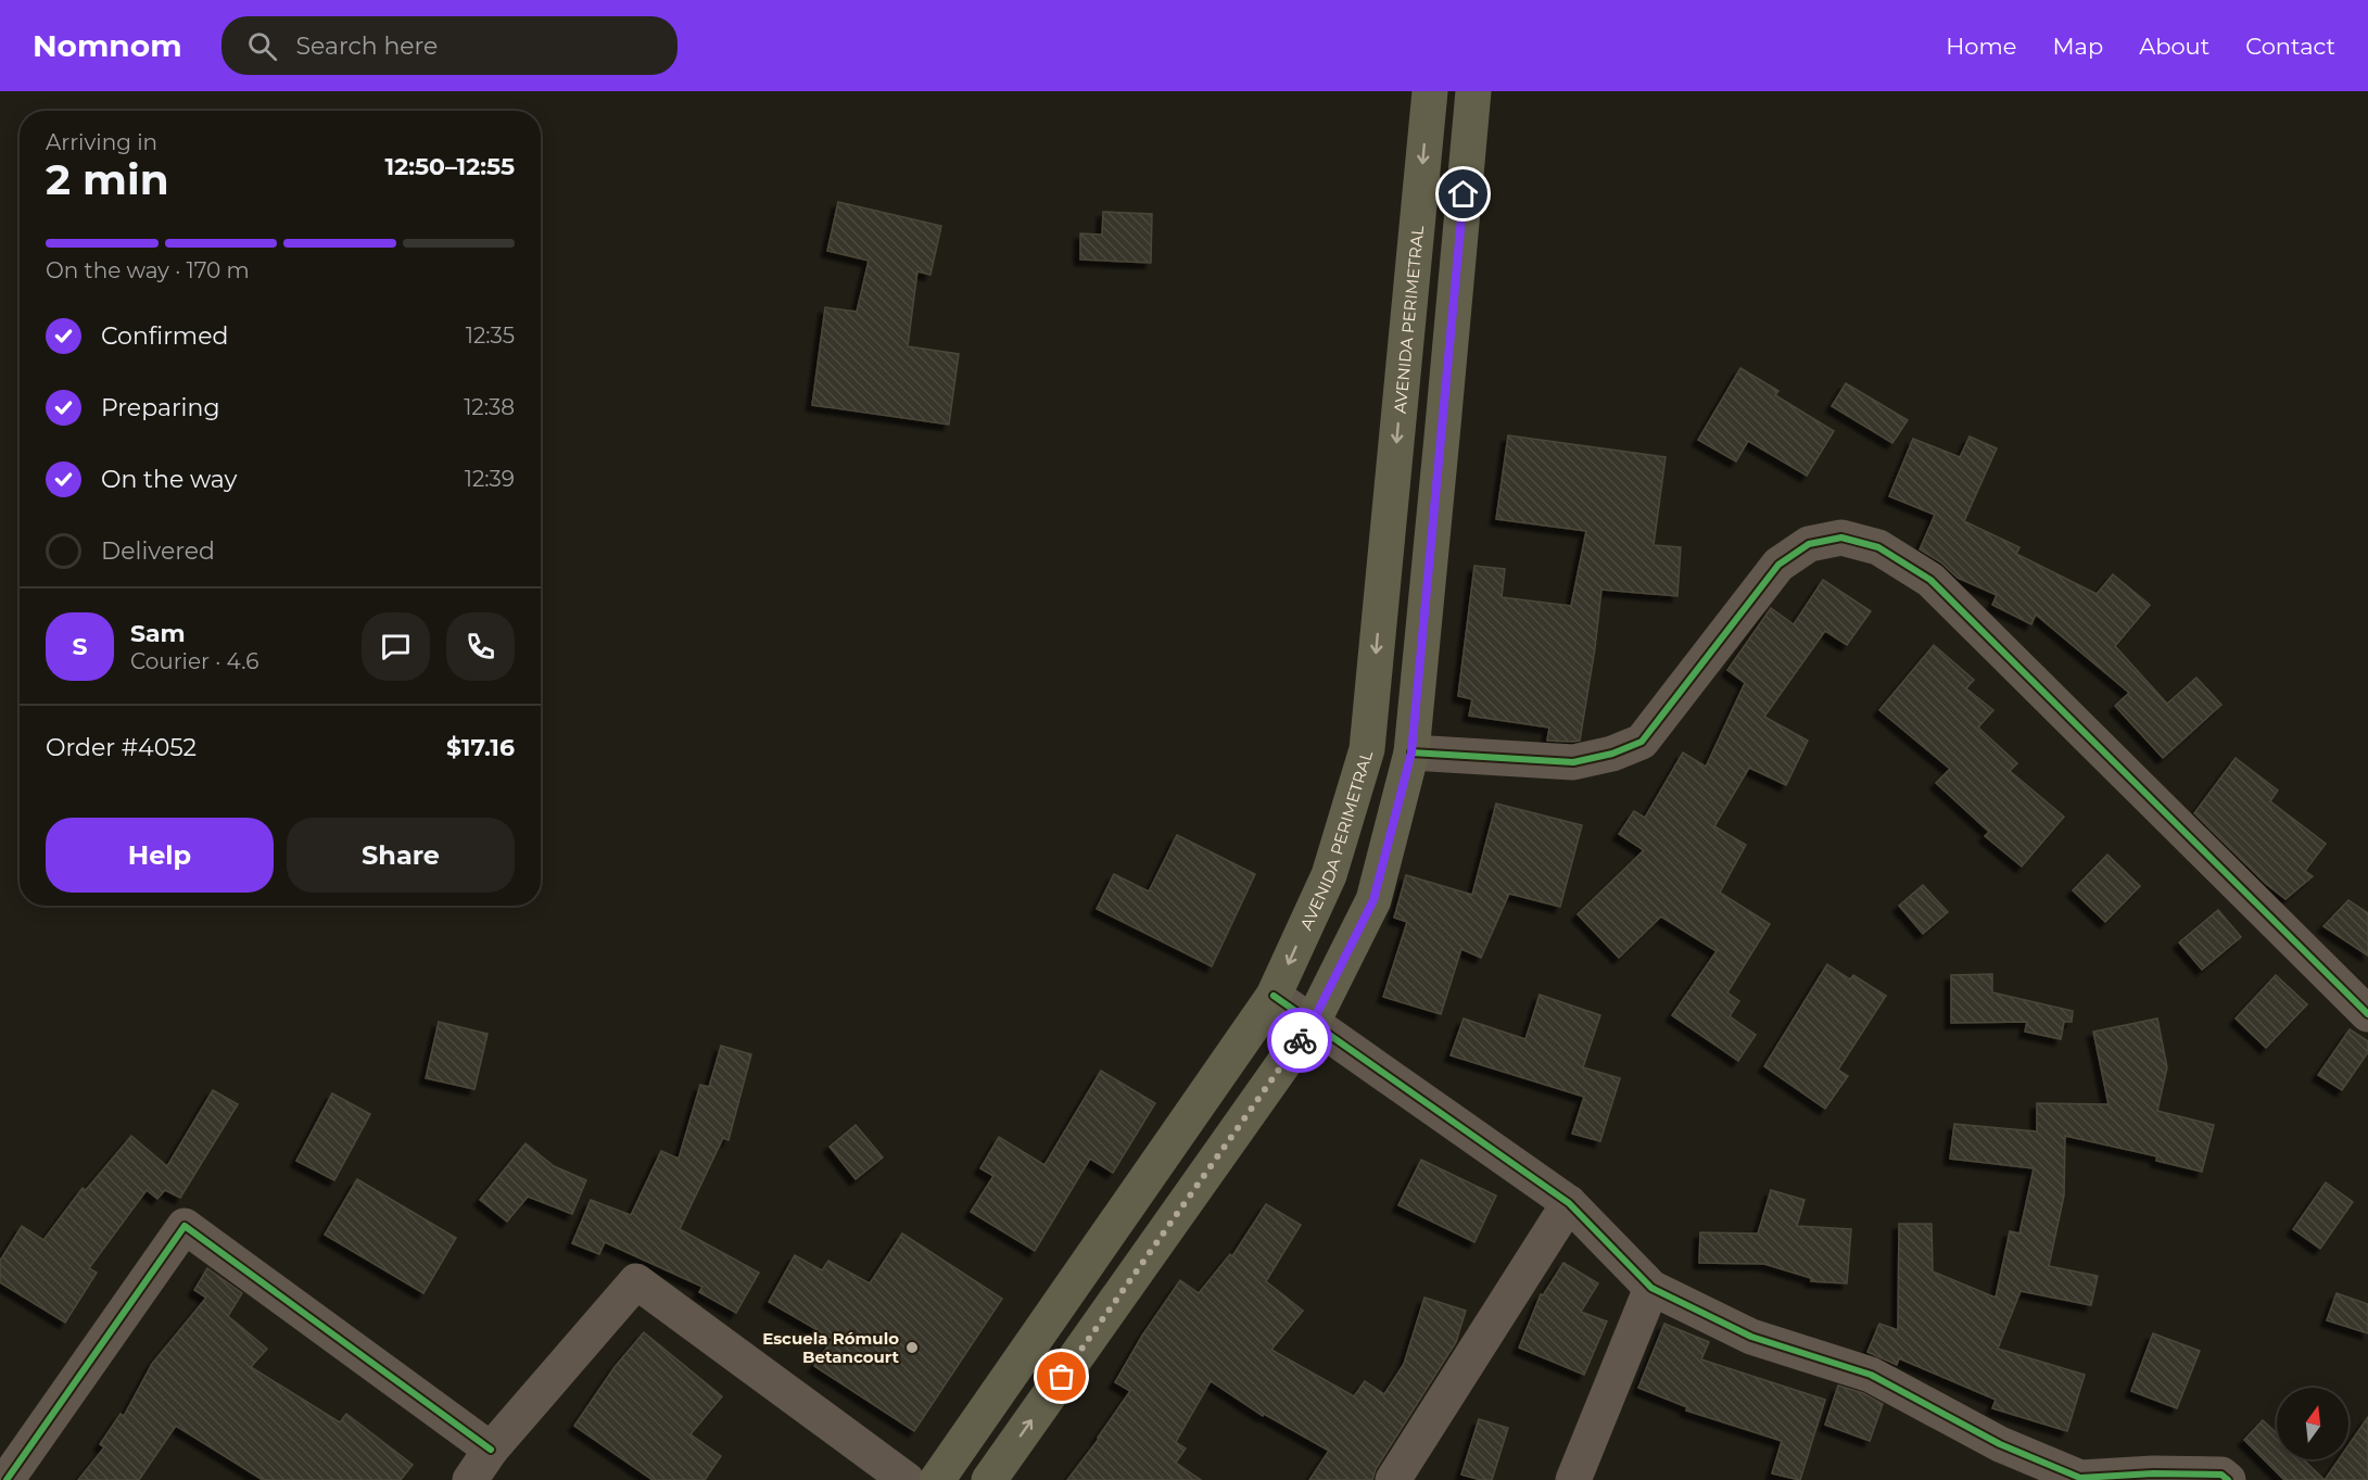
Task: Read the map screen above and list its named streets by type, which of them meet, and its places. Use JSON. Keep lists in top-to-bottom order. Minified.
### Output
{"streets":{"main road":["AVENIDA PERIMETRAL"]},"places":["Escuela Rómulo Betancourt"],"north":"top","page":{"header":"Nomnom","search":"Search here","nav":["Home","Map","About","Contact"],"heading":["2 min","Arriving in","12:50–12:55"],"panel":["Sam","Courier · 4.6","Order #4052","$17.16"],"bar":"On the way · 170 m","list":[["Confirmed","12:35"],["Preparing","12:38"],["On the way","12:39"],"Delivered"],"round":"S","buttons":["Help","Share"]}}
